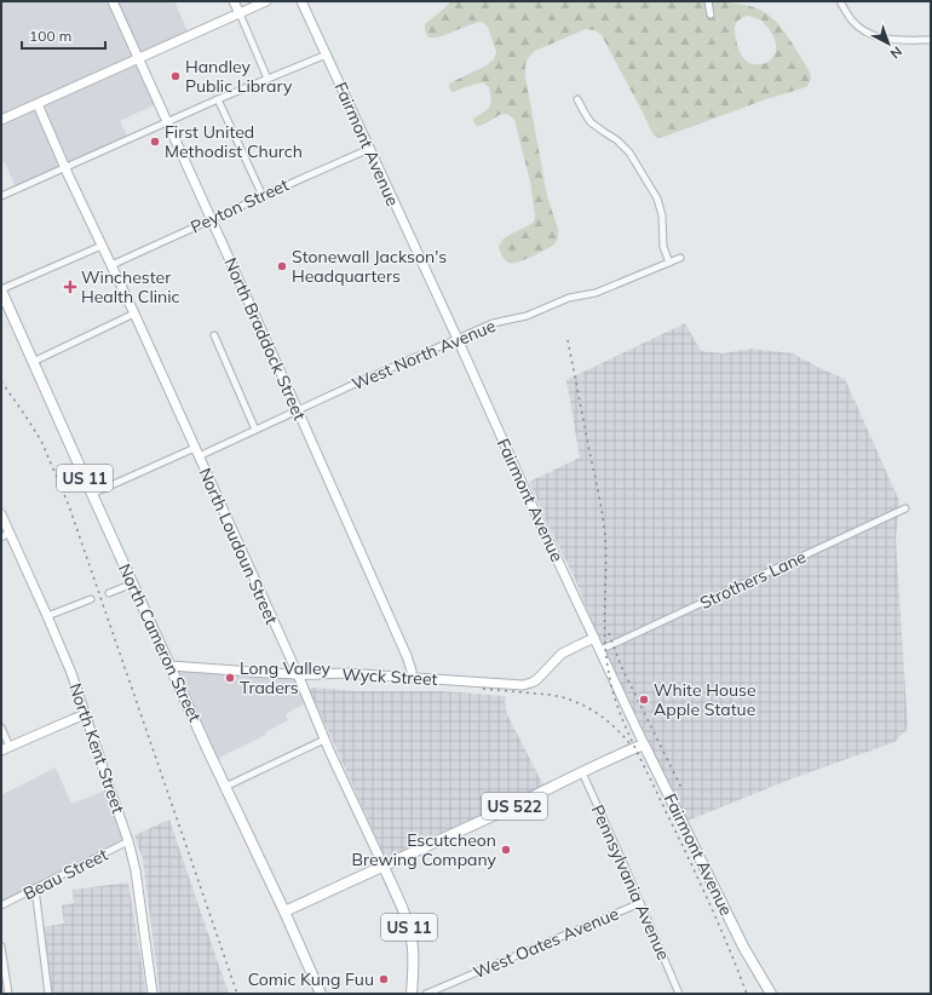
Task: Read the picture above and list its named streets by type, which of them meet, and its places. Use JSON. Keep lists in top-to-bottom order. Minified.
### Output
{"streets":{"main road":["Fairmont Avenue","US 11","North Loudoun Street","North Cameron Street","US 522"],"street":["Peyton Street","North Braddock Street","West North Avenue","Strothers Lane","Wyck Street","North Kent Street","Beau Street","Pennsylvania Avenue","West Oates Avenue"]},"crossings":[["Fairmont Avenue","Peyton Street"],["Fairmont Avenue","West North Avenue"],["Fairmont Avenue","Strothers Lane"],["Fairmont Avenue","Wyck Street"],["Fairmont Avenue","US 522"],["Peyton Street","North Braddock Street"],["Peyton Street","North Loudoun Street"],["North Braddock Street","West North Avenue"],["North Braddock Street","Wyck Street"],["West North Avenue","North Loudoun Street"],["West North Avenue","North Cameron Street"],["North Loudoun Street","Wyck Street"],["North Loudoun Street","US 522"],["North Cameron Street","Wyck Street"],["North Kent Street","Beau Street"],["US 522","Pennsylvania Avenue"],["Pennsylvania Avenue","West Oates Avenue"]],"places":{"other":["Handley Public Library","First United Methodist Church","Stonewall Jackson's Headquarters","Long Valley Traders","White House Apple Statue","Escutcheon Brewing Company","Comic Kung Fuu"],"health":["Winchester Health Clinic"]},"scale_bar":"100 m","north":"bottom right"}
